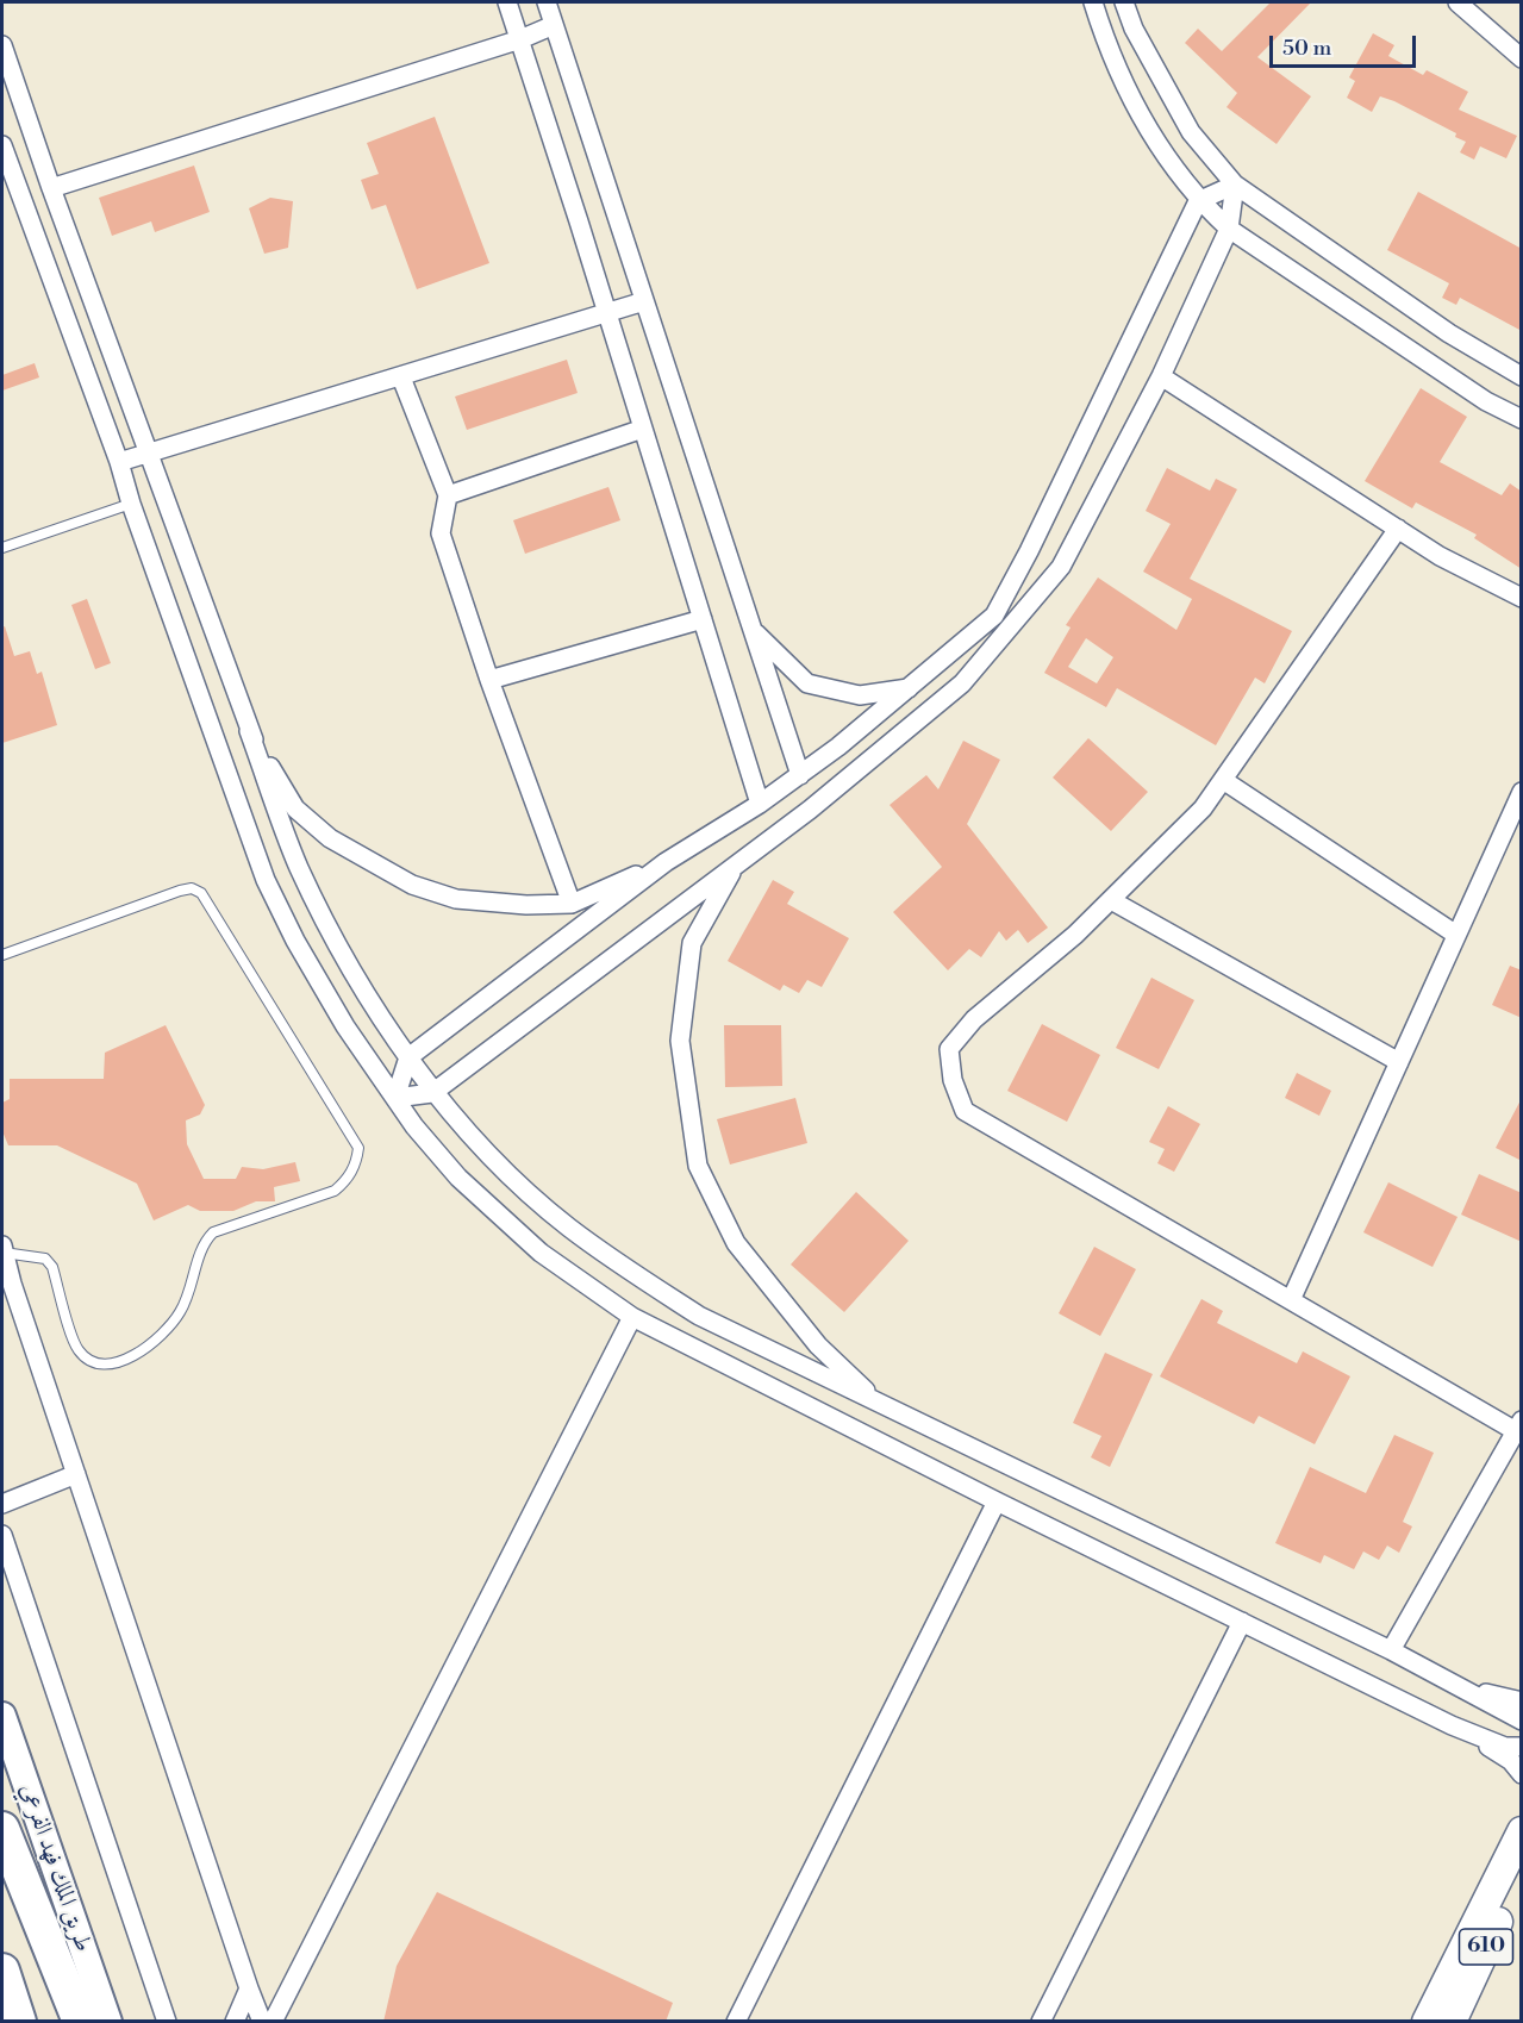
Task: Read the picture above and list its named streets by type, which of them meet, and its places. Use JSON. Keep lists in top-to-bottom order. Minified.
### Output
{"streets":{"main road":["طريق الملك فهد الفرعي","610"]},"scale_bar":"50 m"}
